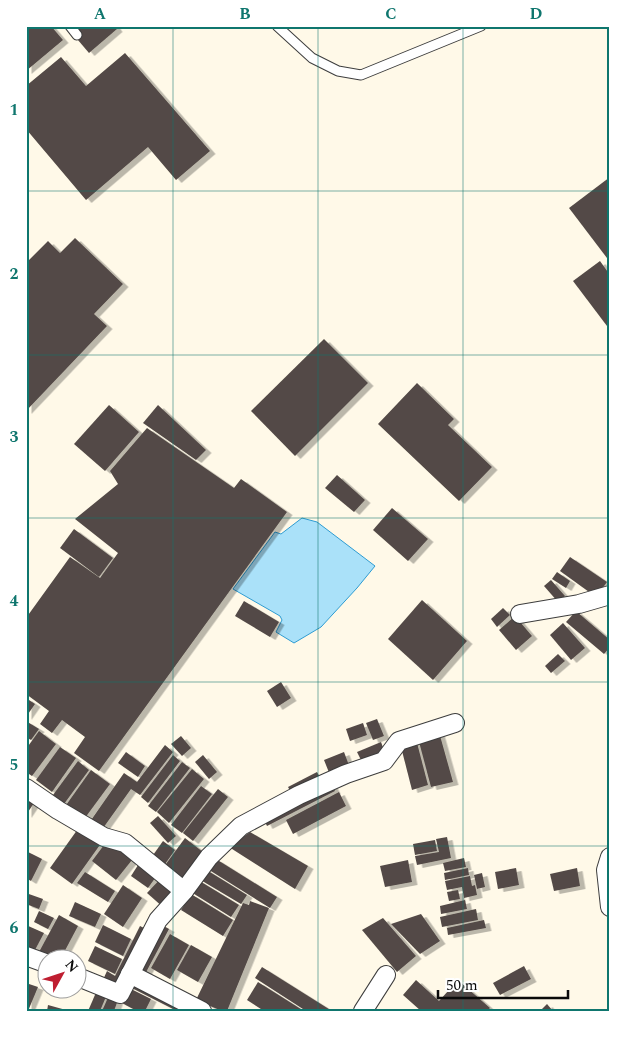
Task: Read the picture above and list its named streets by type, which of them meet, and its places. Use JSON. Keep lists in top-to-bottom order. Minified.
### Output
{"scale_bar":"50 m","north":"top right","grid":{"columns":["A","B","C","D"],"rows":["1","2","3","4","5","6"]}}
